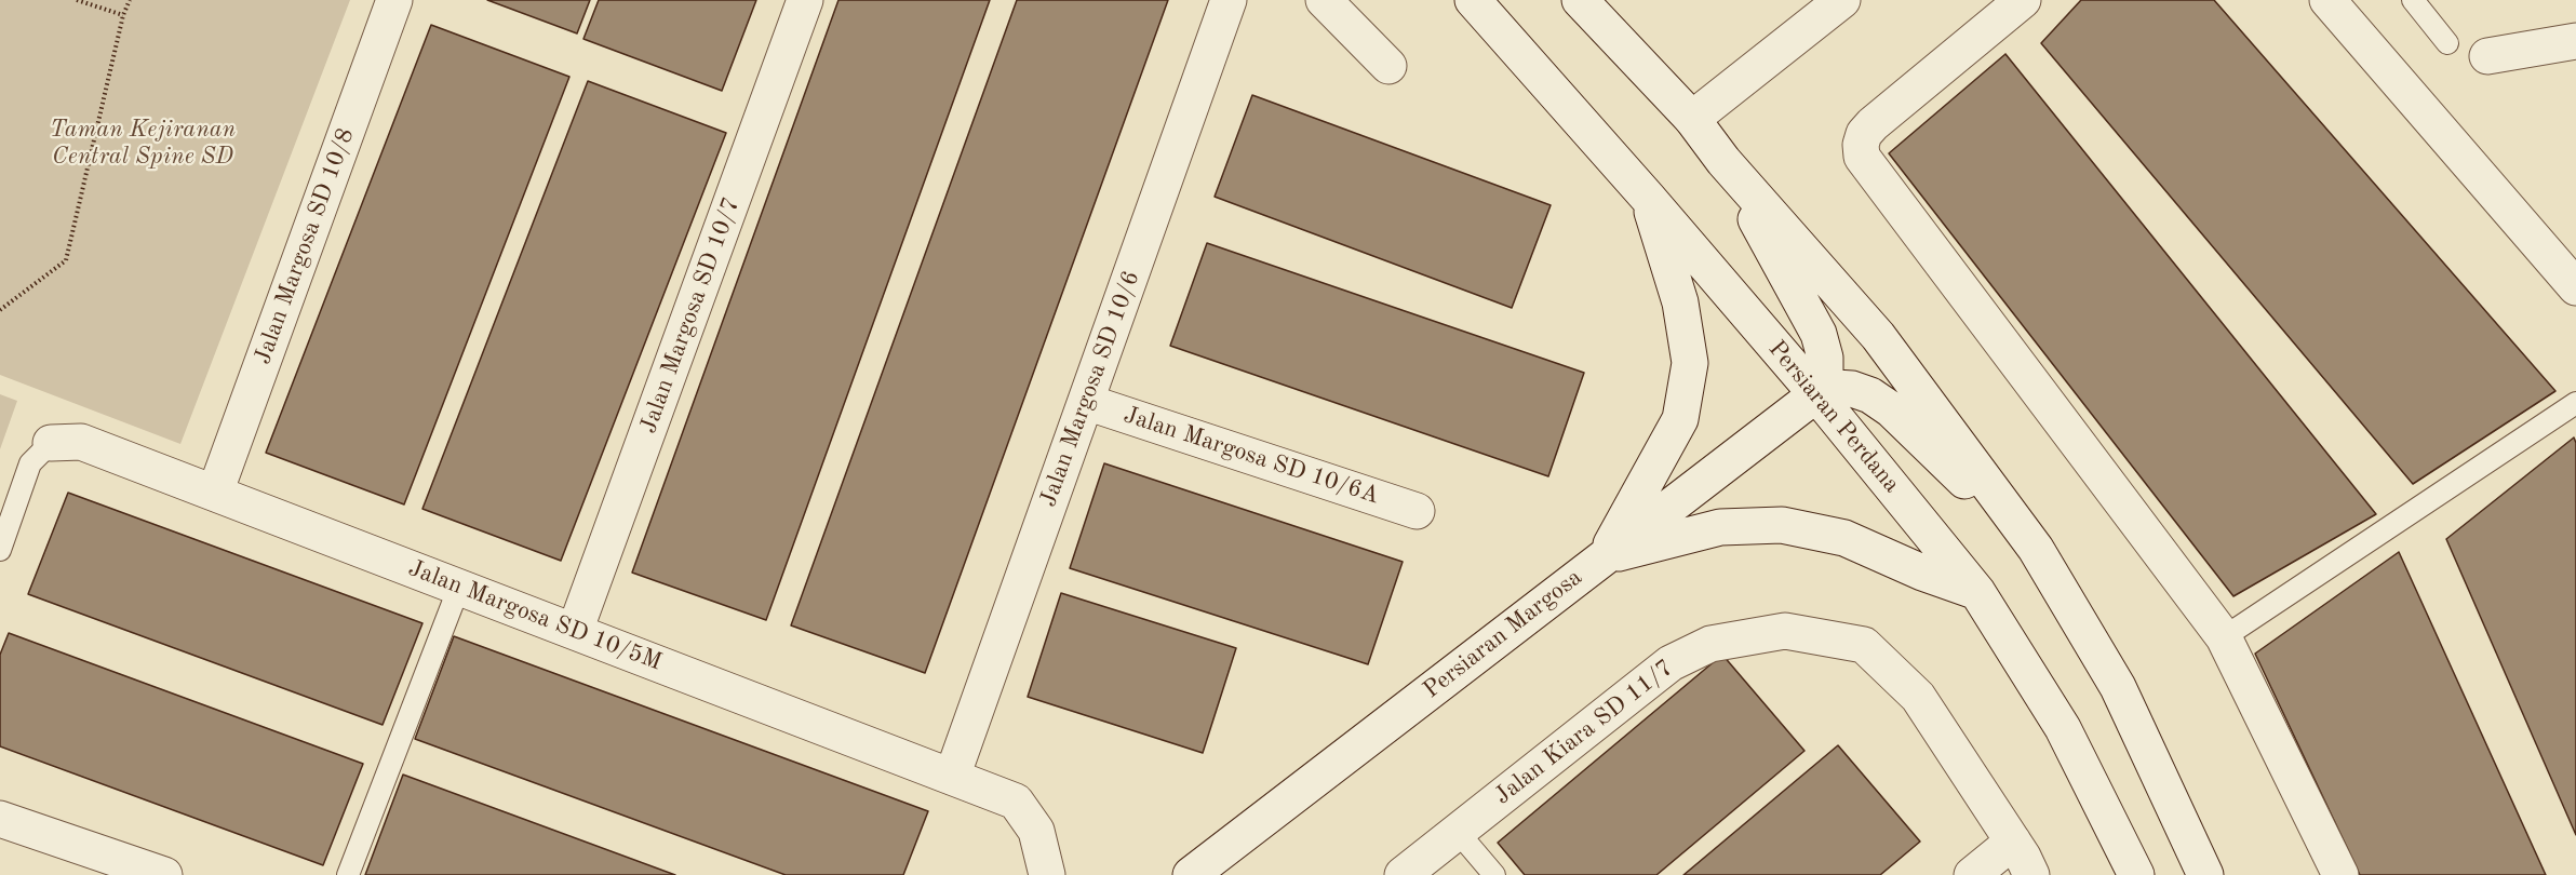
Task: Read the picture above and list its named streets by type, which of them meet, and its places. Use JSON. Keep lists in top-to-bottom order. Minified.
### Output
{"streets":{"street":["Jalan Margosa SD 10/8","Jalan Margosa SD 10/7","Jalan Margosa SD 10/6","Persiaran Perdana","Jalan Margosa SD 10/6A","Jalan Margosa SD 10/5M","Persiaran Margosa","Jalan Kiara SD 11/7"]},"crossings":[["Jalan Margosa SD 10/8","Jalan Margosa SD 10/5M"],["Jalan Margosa SD 10/7","Jalan Margosa SD 10/5M"],["Jalan Margosa SD 10/6","Jalan Margosa SD 10/6A"],["Jalan Margosa SD 10/6","Jalan Margosa SD 10/5M"],["Persiaran Perdana","Persiaran Margosa"]],"parks":["Taman Kejiranan Central Spine SD"]}
